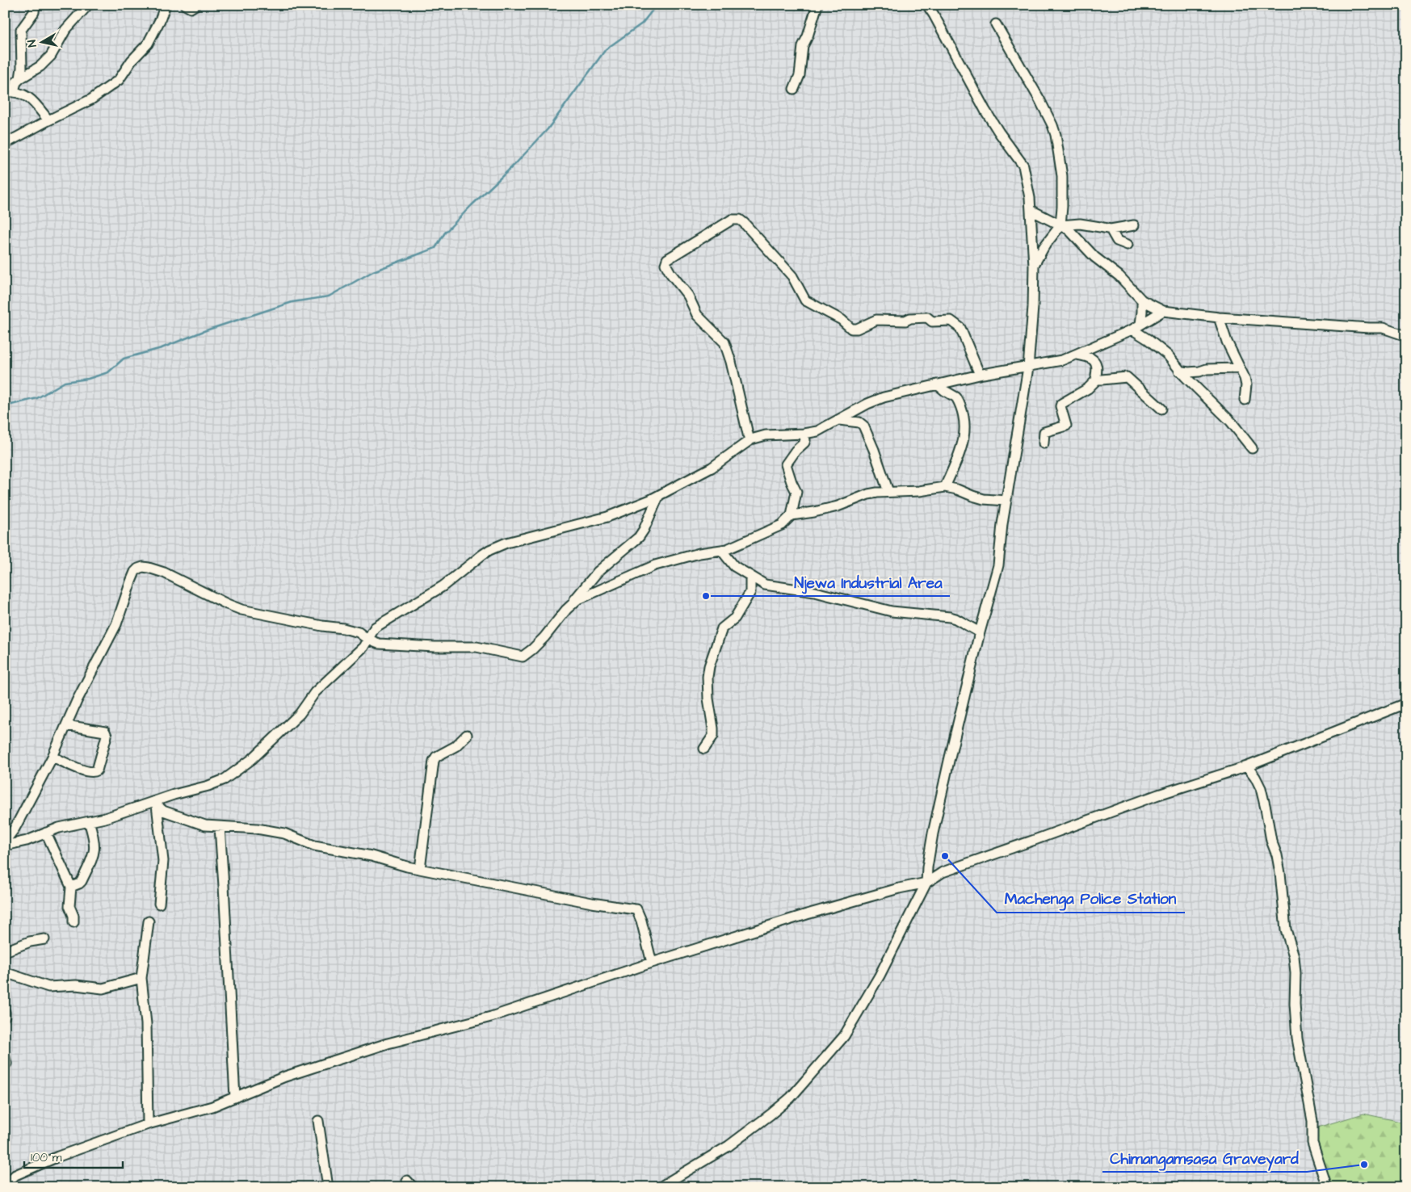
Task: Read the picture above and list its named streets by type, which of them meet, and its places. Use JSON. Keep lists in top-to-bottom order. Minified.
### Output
{"places":["Njewa Industrial Area","Machenga Police Station","Chimangamsasa Graveyard"],"scale_bar":"100 m","north":"left"}
